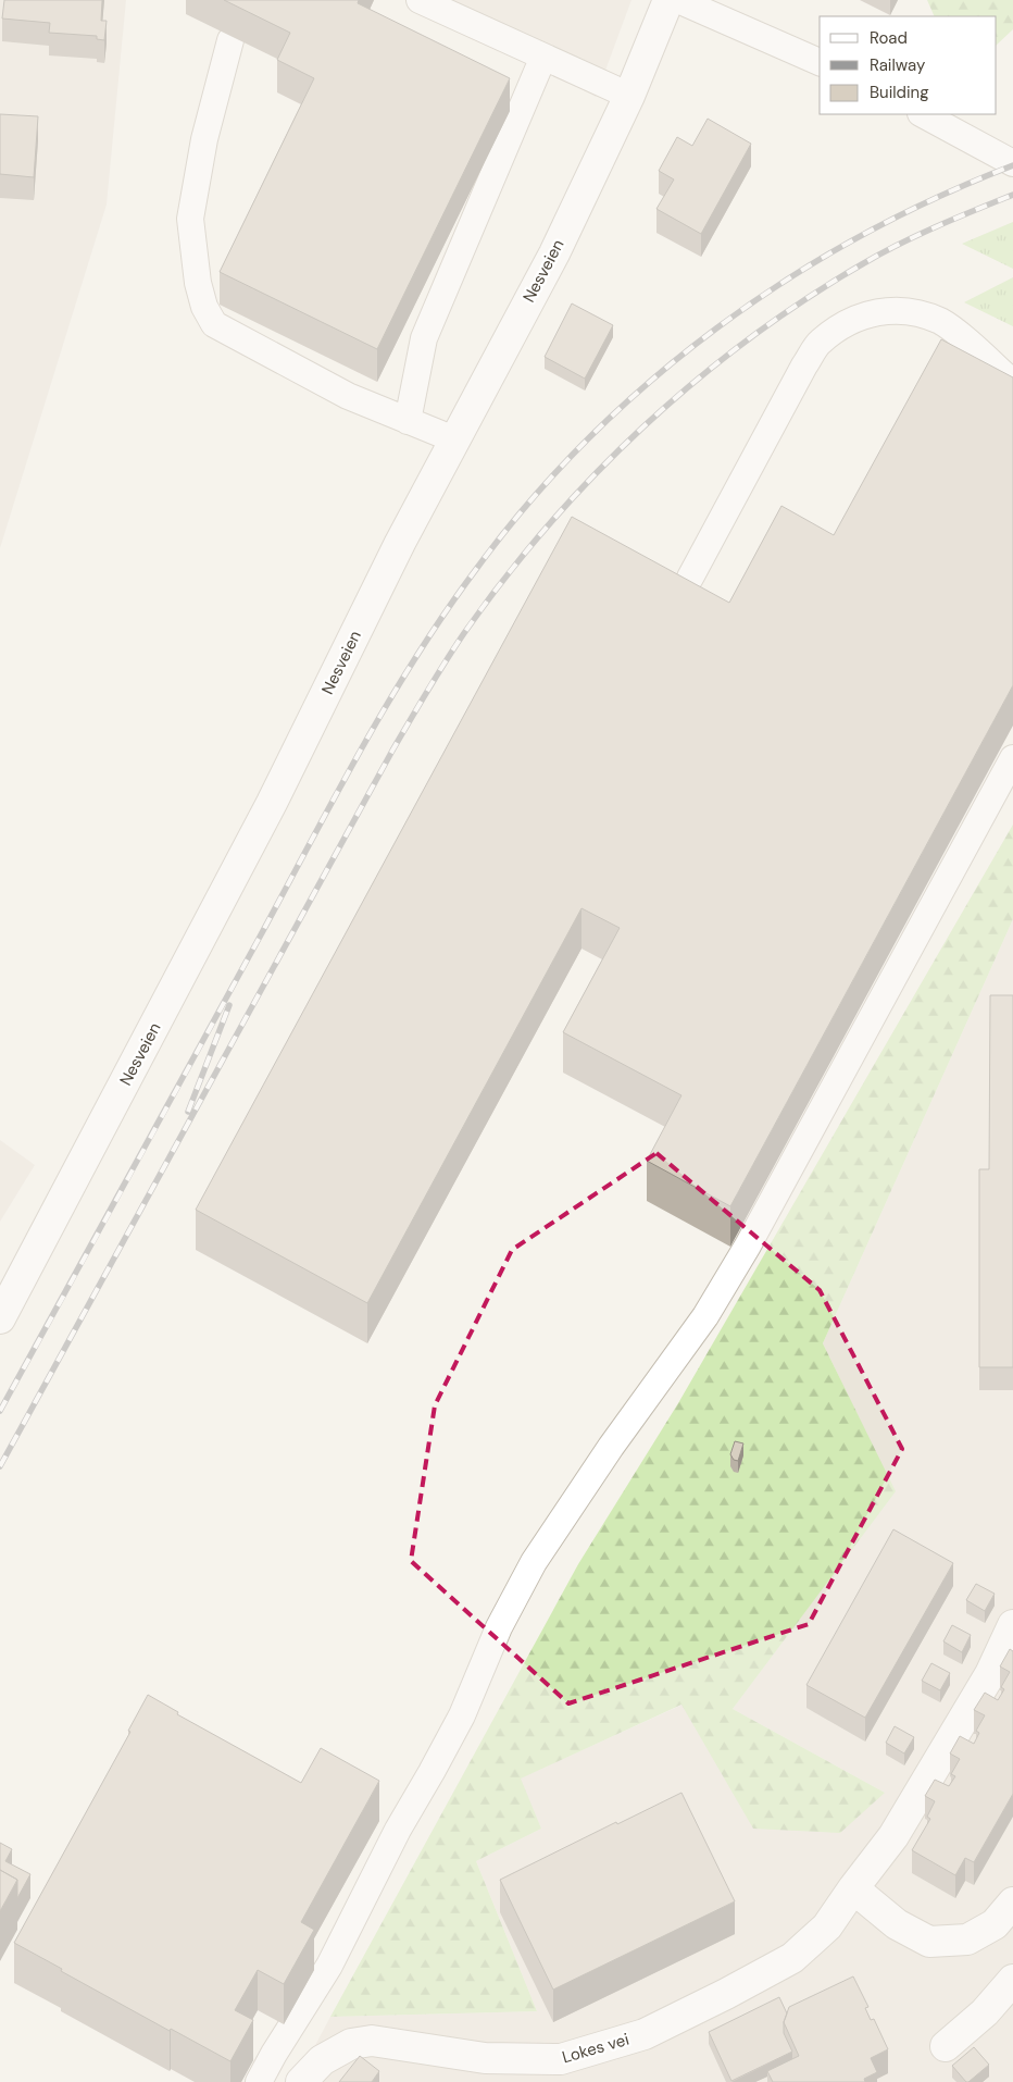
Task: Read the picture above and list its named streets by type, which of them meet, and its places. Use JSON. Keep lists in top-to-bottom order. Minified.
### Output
{"streets":{"street":["Nesveien","Lokes vei"]},"legend":["Road","Railway","Building"]}
